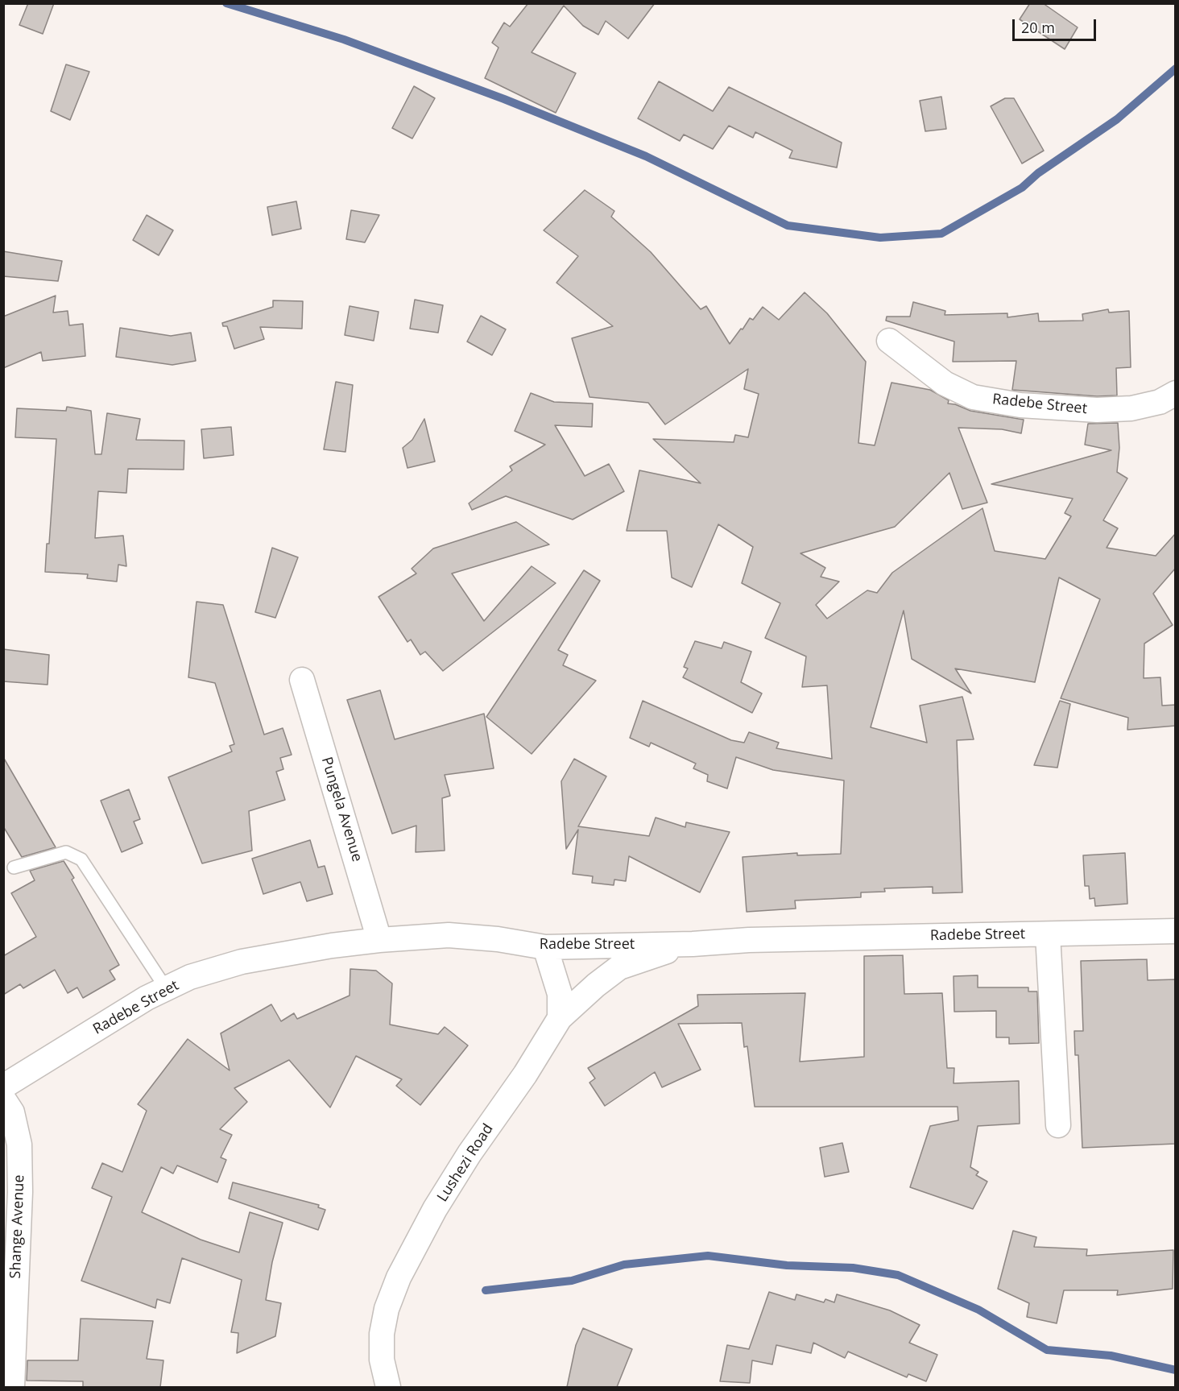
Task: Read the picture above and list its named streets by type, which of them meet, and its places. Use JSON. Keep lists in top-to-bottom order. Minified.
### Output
{"streets":{"street":["Radebe Street","Pungela Avenue","Lushezi Road","Shange Avenue"]},"crossings":[["Radebe Street","Pungela Avenue"],["Radebe Street","Lushezi Road"]],"scale_bar":"20 m"}
